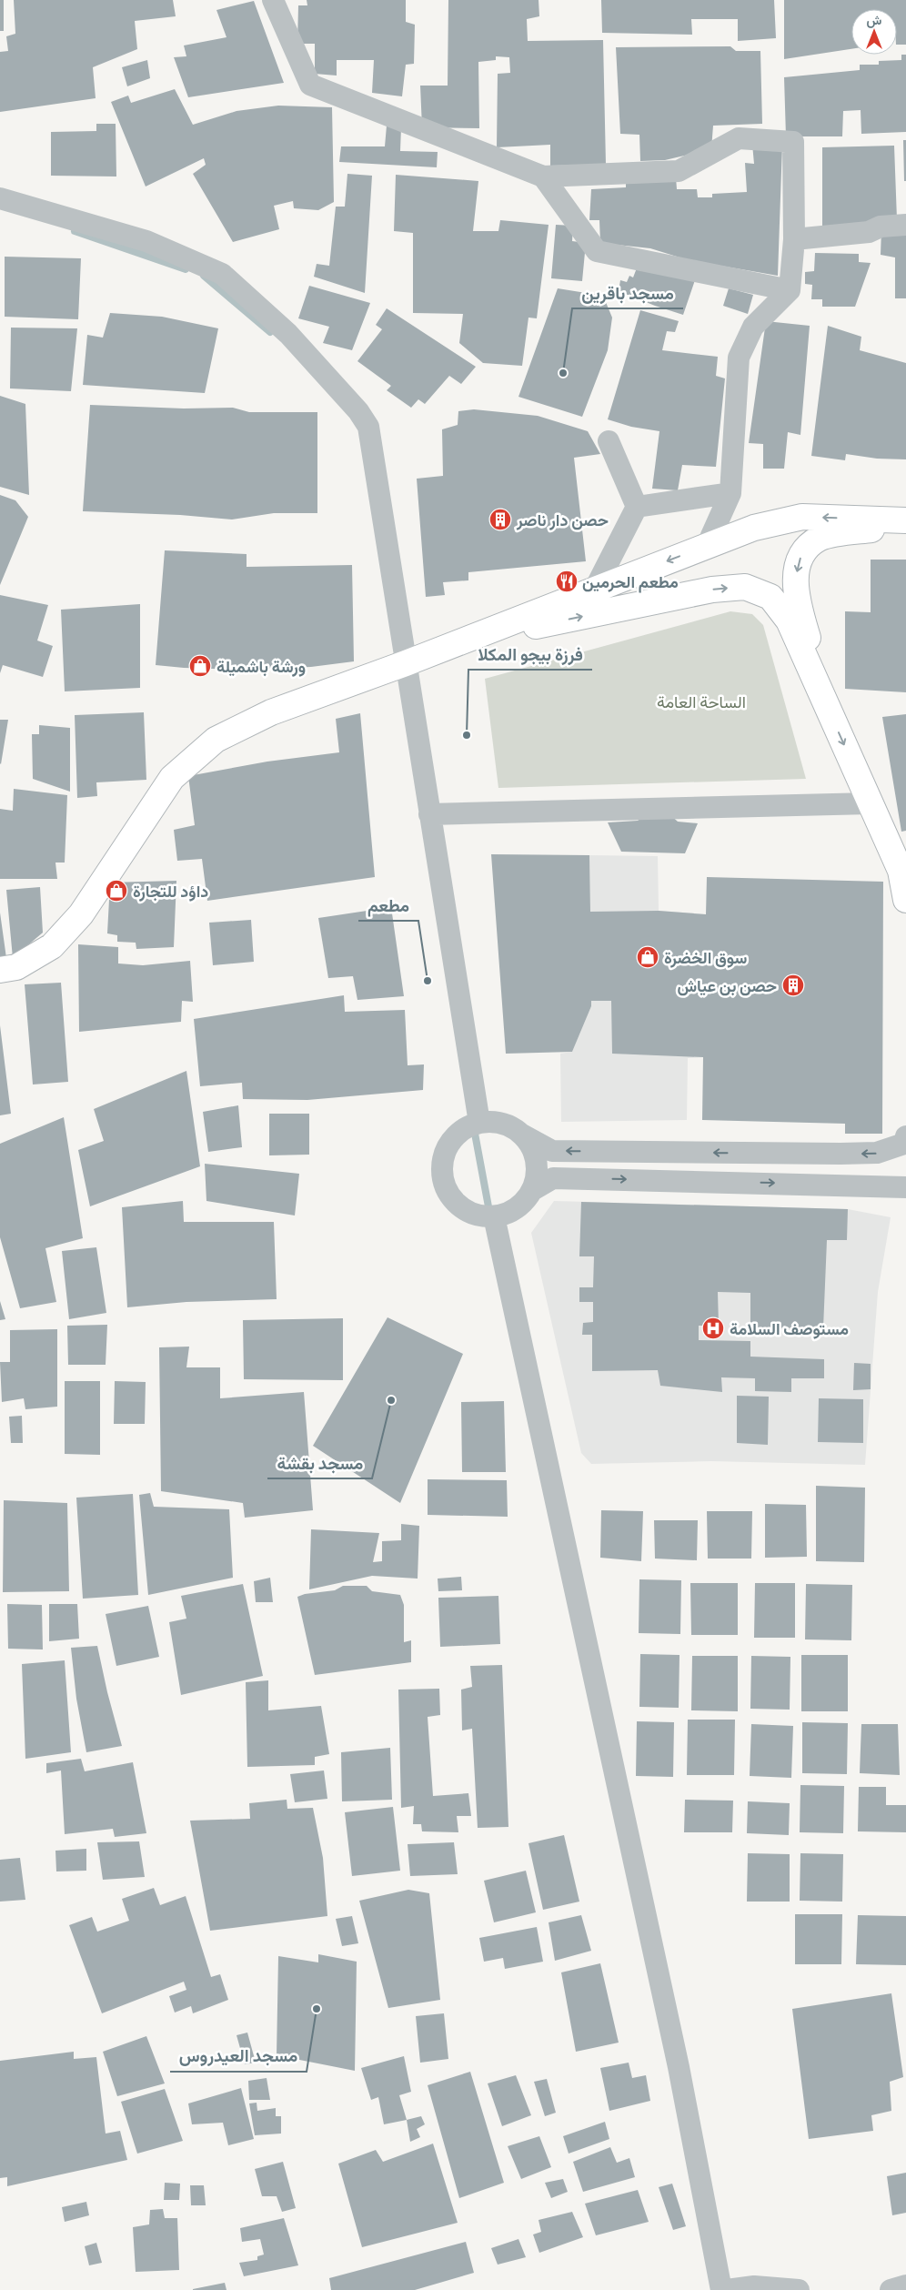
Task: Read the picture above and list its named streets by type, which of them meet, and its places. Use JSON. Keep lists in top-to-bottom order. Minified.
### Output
{"parks":["الساحة العامة"],"places":{"other":["مسجد باقرين","فرزة بيجو المكلا","مطعم","مسجد بقشة","مسجد العيدروس"],"building":["حصن دار ناصر","حصن بن عياش"],"restaurant":["مطعم الحرمين"],"shop":["ورشة باشميلة","داؤد للتجارة","سوق الخضرة"],"hospital":["مستوصف السلامة"]},"north":"top"}
